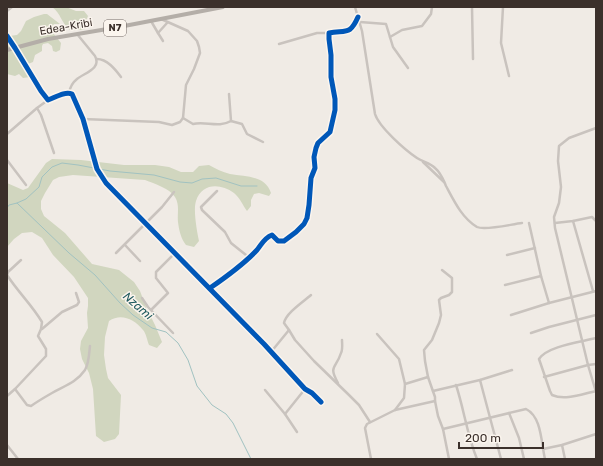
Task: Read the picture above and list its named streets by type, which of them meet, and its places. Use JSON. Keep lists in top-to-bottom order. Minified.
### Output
{"streets":{"highway":["Edea-Kribi","N7"]},"water":["Nzami"],"scale_bar":"200 m"}
